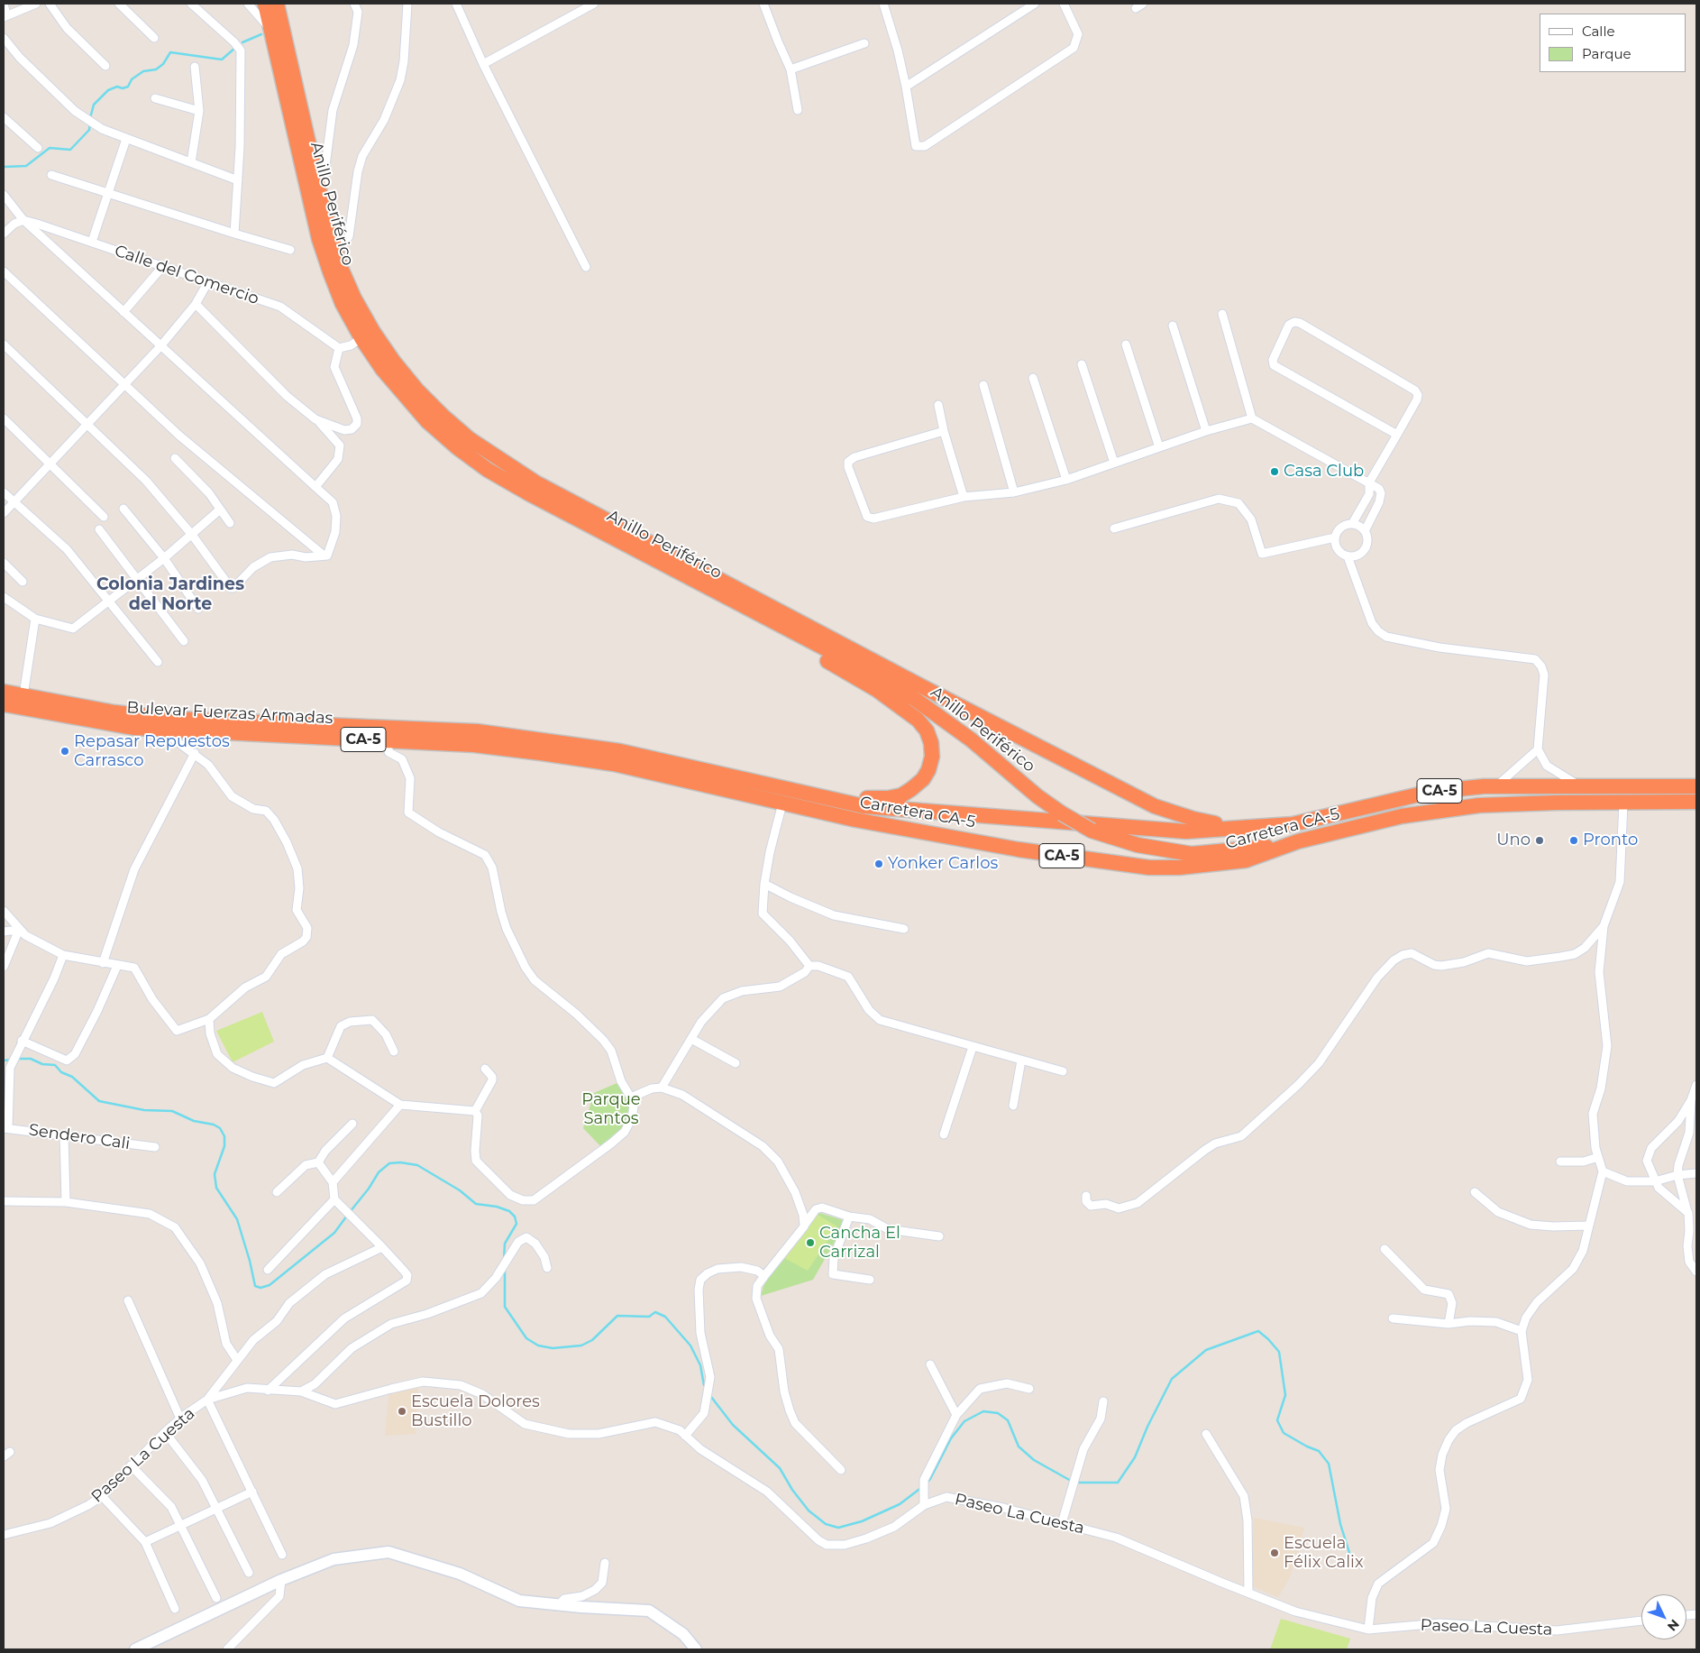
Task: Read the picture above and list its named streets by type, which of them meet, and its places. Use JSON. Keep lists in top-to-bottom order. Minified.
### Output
{"streets":{"highway":["Anillo Periférico","Bulevar Fuerzas Armadas","CA-5","Carretera CA-5"],"street":["Calle del Comercio","Sendero Cali","Paseo La Cuesta"]},"crossings":[["Anillo Periférico","Carretera CA-5"],["Bulevar Fuerzas Armadas","Carretera CA-5"]],"districts":["Colonia Jardines del Norte"],"parks":["Parque Santos"],"places":["Casa Club","Repasar Repuestos Carrasco","Uno","Pronto","Yonker Carlos","Cancha El Carrizal","Escuela Dolores Bustillo","Escuela Félix Calix"],"legend":["Calle","Parque"],"north":"bottom right"}
